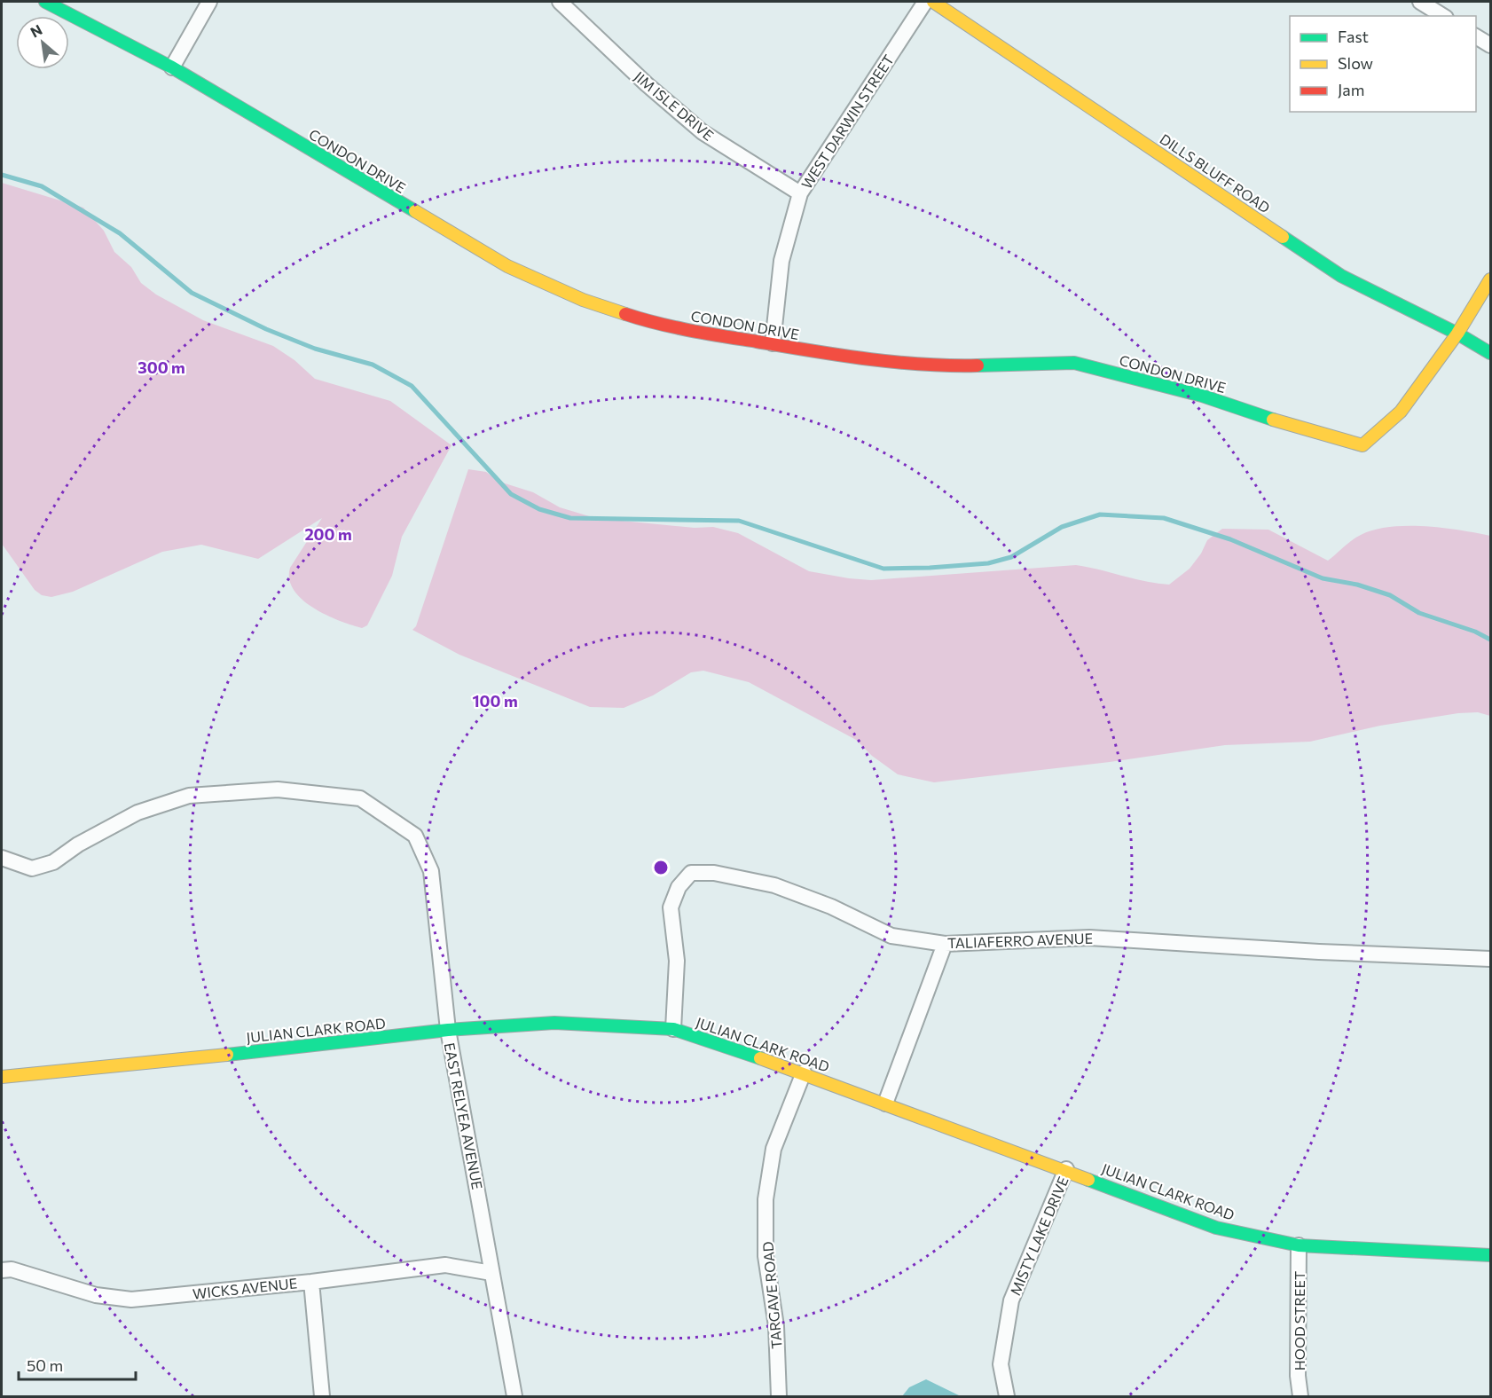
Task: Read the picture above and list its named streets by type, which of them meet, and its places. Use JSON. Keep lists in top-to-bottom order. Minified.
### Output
{"streets":{"street":["JIM ISLE DRIVE","WEST DARWIN STREET","CONDON DRIVE","DILLS BLUFF ROAD","TALIAFERRO AVENUE","JULIAN CLARK ROAD","EAST RELYEA AVENUE","MISTY LAKE DRIVE","WICKS AVENUE","TARGAVE ROAD","HOOD STREET"]},"crossings":[["JIM ISLE DRIVE","WEST DARWIN STREET"],["WEST DARWIN STREET","CONDON DRIVE"],["CONDON DRIVE","DILLS BLUFF ROAD"],["TALIAFERRO AVENUE","JULIAN CLARK ROAD"],["JULIAN CLARK ROAD","EAST RELYEA AVENUE"],["JULIAN CLARK ROAD","MISTY LAKE DRIVE"],["JULIAN CLARK ROAD","TARGAVE ROAD"],["JULIAN CLARK ROAD","HOOD STREET"],["EAST RELYEA AVENUE","WICKS AVENUE"]],"legend":["Fast","Slow","Jam"],"scale_bar":"50 m","north":"top left","rings":["300 m","200 m","100 m"]}
